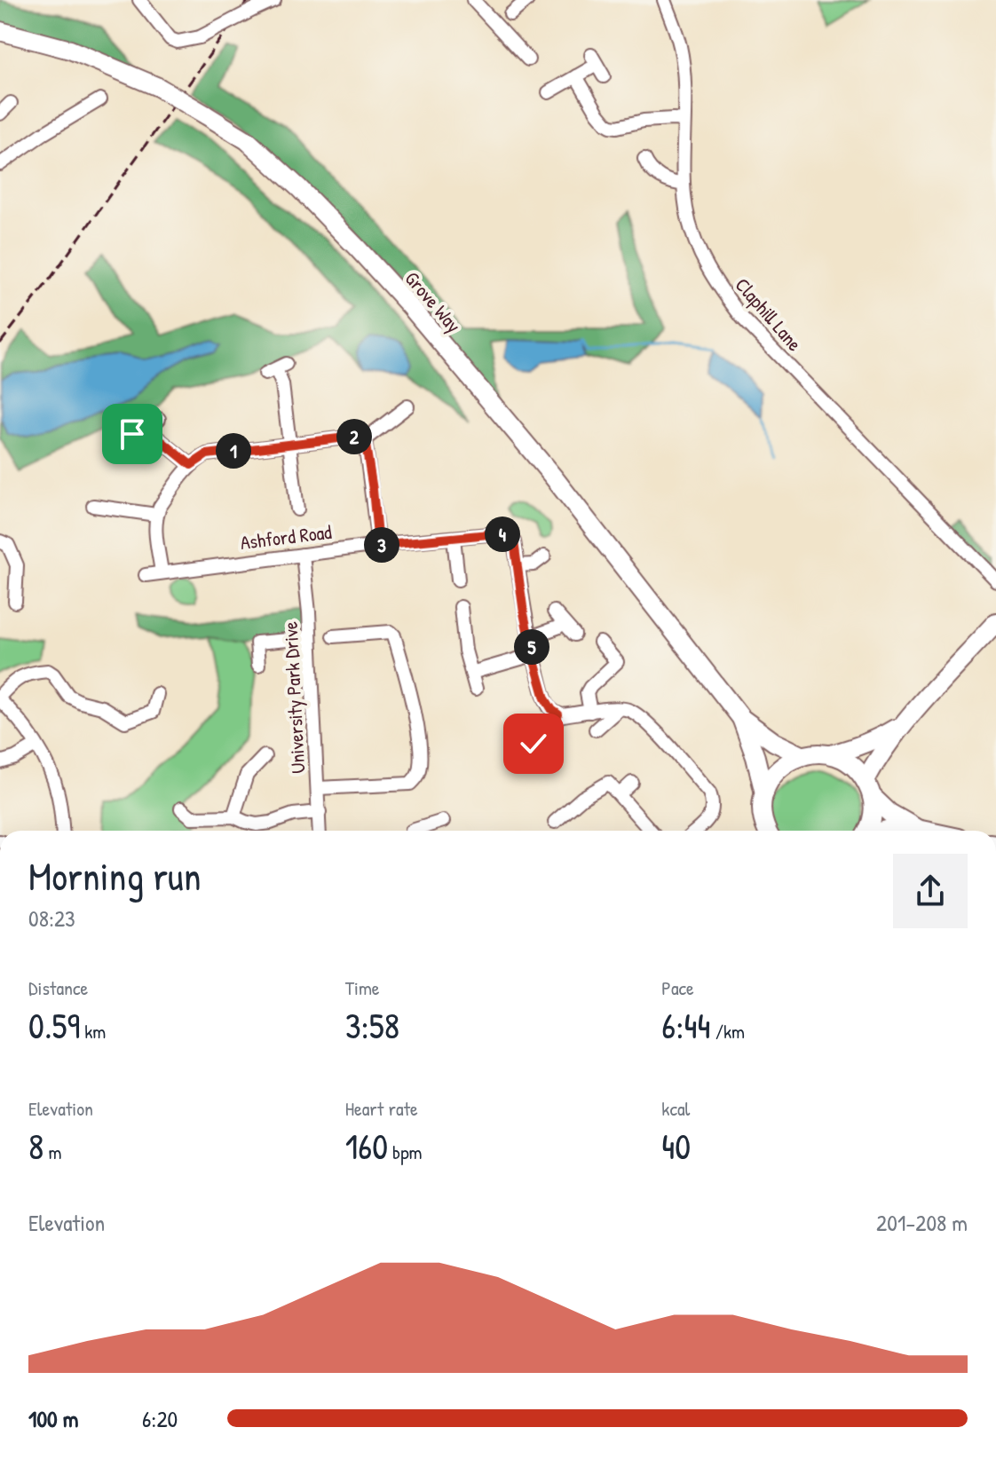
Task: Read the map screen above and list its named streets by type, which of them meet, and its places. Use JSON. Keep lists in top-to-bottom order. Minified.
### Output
{"streets":{"highway":["Grove Way"],"street":["Claphill Lane","Ashford Road","University Park Drive"]},"crossings":[["Ashford Road","University Park Drive"]],"page":{"pins":["2","1","4","3","5"],"heading":["Morning run","08:23"],"stats":[["Distance","0.59 km"],["Time","3:58"],["Pace","6:44 /km"],["Elevation","8 m"],["Heart rate","160 bpm"],["kcal","40"]],"chart":["Elevation","201–208 m"],"list":[{"name":"100 m","note":"6:20"}]}}
